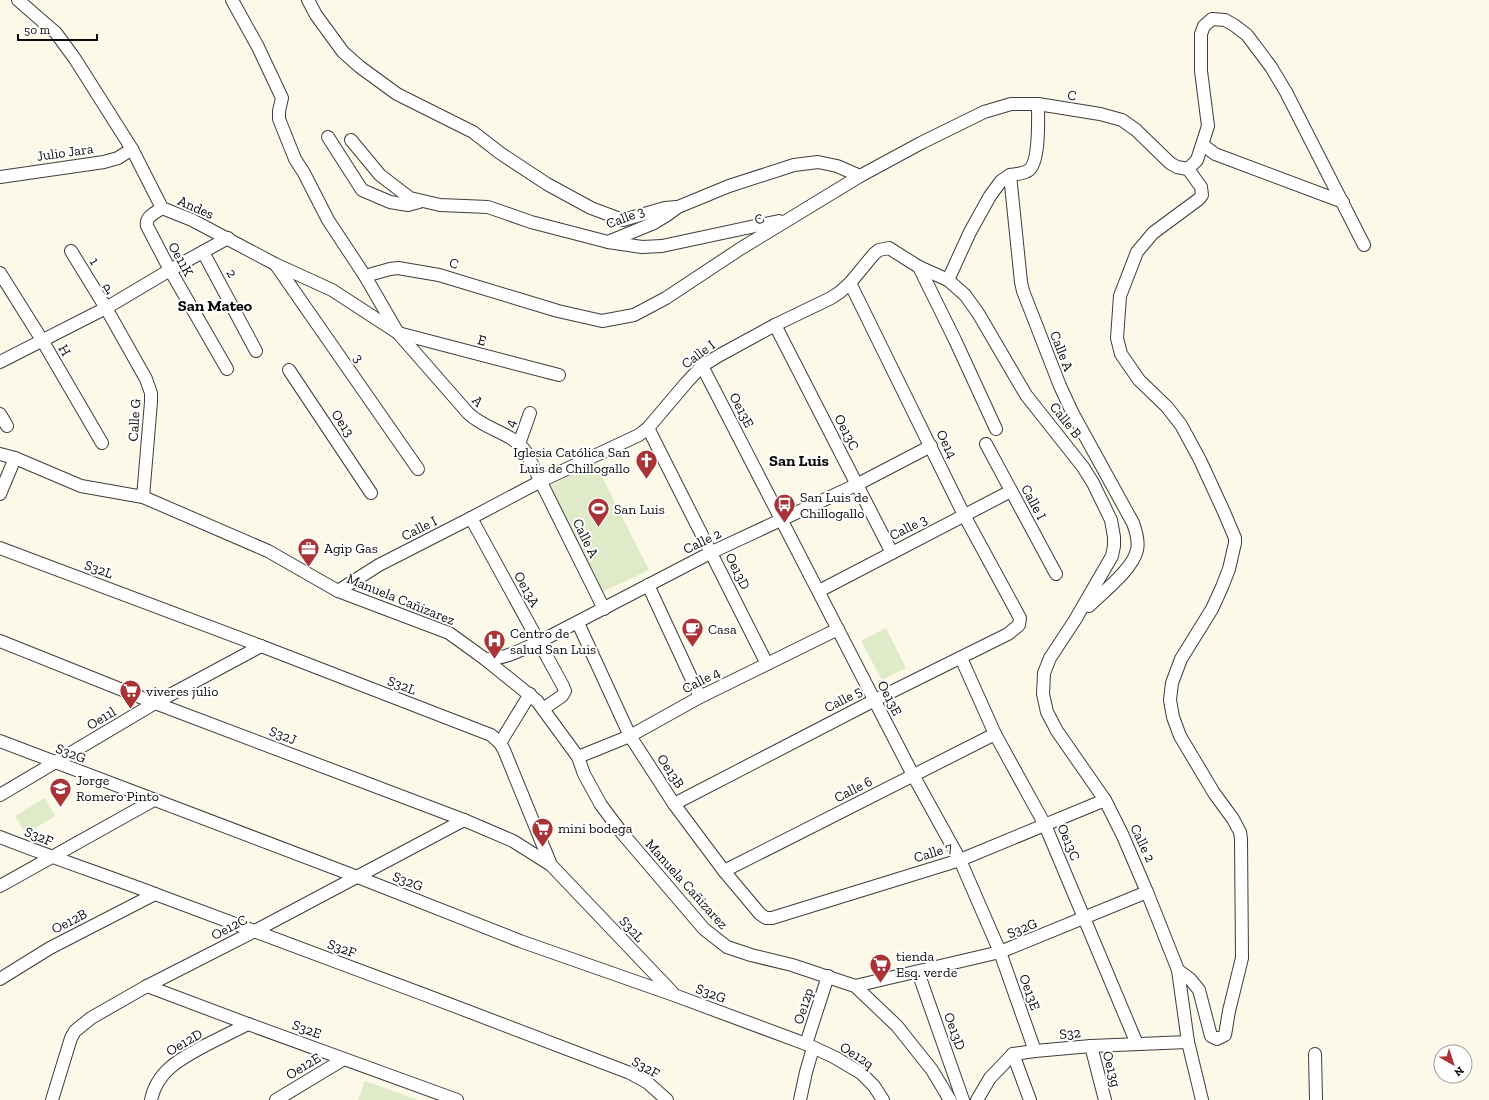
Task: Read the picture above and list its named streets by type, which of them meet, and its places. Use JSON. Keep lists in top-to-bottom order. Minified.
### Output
{"streets":{"street":["C","Julio Jara","Andes","Calle 3","Oe11K","1","2","P","E","H","Calle A","Calle I","3","A","Oe13E","Calle G","Calle B","Oe13","4","Oe13C","Oe14","Calle 2","S32L","Oe13D","Oe13A","Manuela Cañizarez","Calle 4","Calle 5","Oe11l","S32J","S32G","Oe13B","Calle 6","S32F","Calle 7","Oe12B","Oe12C","Oe12p","S32E","S32","Oe12D","Oe12q","Oe12E","Oe13g"]},"crossings":[["C","Calle 3"],["Julio Jara","Andes"],["Andes","Oe11K"],["Andes","P"],["Andes","E"],["Andes","3"],["Andes","A"],["Calle 3","Calle I"],["Calle 3","Oe13E"],["Calle 3","Oe13C"],["Calle 3","Oe14"],["Oe11K","P"],["1","P"],["1","Calle G"],["2","P"],["P","H"],["P","Calle G"],["E","A"],["Calle A","Calle I"],["Calle A","A"],["Calle A","Calle B"],["Calle A","Calle 2"],["Calle I","A"],["Calle I","Oe13E"],["Calle I","Calle B"],["Calle I","Oe13C"],["Calle I","Oe14"],["Calle I","Oe13D"],["Calle I","Oe13A"],["Calle I","Manuela Cañizarez"],["A","4"],["Oe13E","Calle 2"],["Oe13E","Calle 4"],["Oe13E","Calle 5"],["Oe13E","S32G"],["Oe13E","Calle 6"],["Oe13E","Calle 7"],["Oe13E","S32"],["Calle G","Manuela Cañizarez"],["Calle B","Calle 2"],["Oe13C","Calle 2"],["Oe13C","Calle 5"],["Oe13C","S32G"],["Oe13C","Calle 6"],["Oe13C","Calle 7"],["Oe13C","S32"],["Oe14","Calle 2"],["Oe14","Calle 5"],["Calle 2","Oe13D"],["Calle 2","Oe13A"],["Calle 2","Manuela Cañizarez"],["Calle 2","S32G"],["Calle 2","Oe13B"],["Calle 2","Calle 7"],["Calle 2","S32"],["S32L","Oe11l"],["S32L","S32J"],["S32L","S32G"],["Oe13D","Calle 4"],["Oe13D","S32G"],["Oe13A","Manuela Cañizarez"],["Manuela Cañizarez","Calle 4"],["Manuela Cañizarez","S32G"],["Manuela Cañizarez","Oe12p"],["Calle 4","Oe13B"],["Calle 5","Oe13B"],["Oe11l","S32J"],["Oe11l","S32G"],["S32J","Oe12C"],["S32G","Oe12C"],["S32G","Oe12p"],["S32G","Oe12q"],["Oe13B","Calle 6"],["Oe13B","Calle 7"],["S32F","Oe12B"],["S32F","Oe12C"],["Oe12C","S32E"],["Oe12p","Oe12q"],["S32E","Oe12D"],["S32E","Oe12E"],["S32","Oe13g"]],"districts":["San Mateo","San Luis"],"places":{"church":["Iglesia Católica San Luis de Chillogallo"],"bus stop":["San Luis de Chillogallo"],"sports":["San Luis"],"office":["Agip Gas"],"cafe":["Casa"],"hospital":["Centro de salud San Luis"],"supermarket":["viveres julio","mini bodega","tienda Esq. verde"],"school or university":["Jorge Romero Pinto"]},"scale_bar":"50 m","north":"bottom right"}
